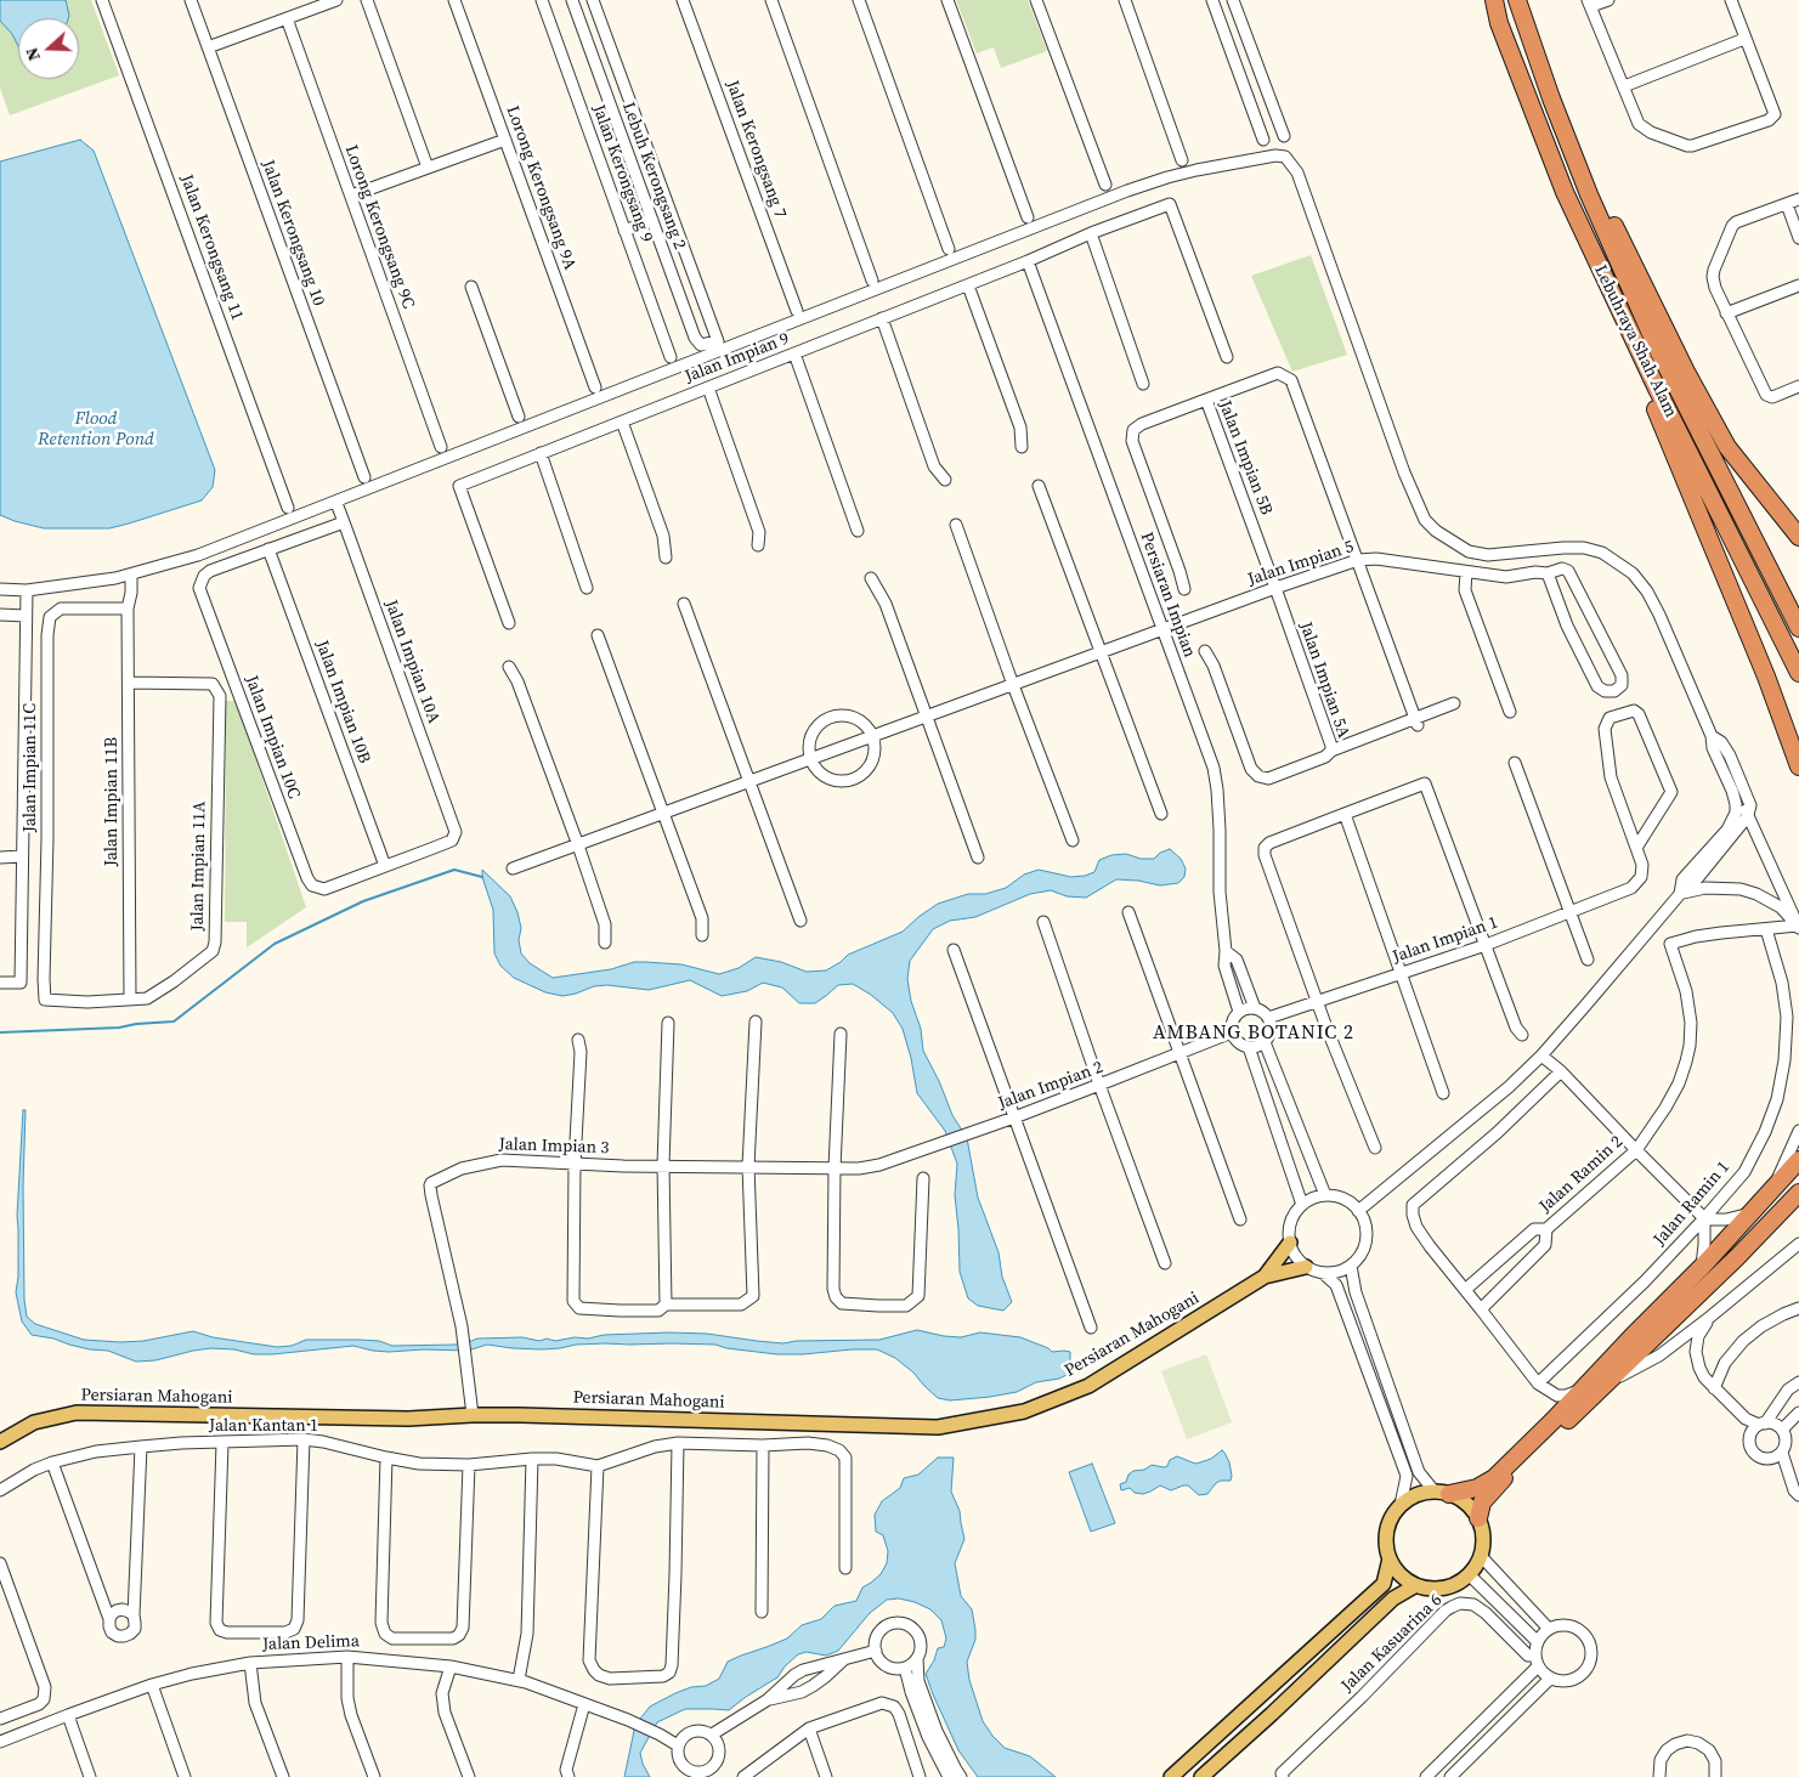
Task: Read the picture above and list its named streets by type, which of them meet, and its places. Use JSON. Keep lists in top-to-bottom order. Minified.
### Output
{"streets":{"highway":["Lebuhraya Shah Alam"],"main road":["Persiaran Mahogani"],"street":["Jalan Kerongsang 7","Jalan Kerongsang 9","Lebuh Kerongsang 2","Lorong Kerongsang 9A","Lorong Kerongsang 9C","Jalan Kerongsang 10","Jalan Kerongsang 11","Jalan Impian 9","Jalan Impian 5B","Jalan Impian 5","Persiaran Impian","Jalan Impian 10A","Jalan Impian 5A","Jalan Impian 10B","Jalan Impian 10C","Jalan Impian 11C","Jalan Impian 11B","Jalan Impian 11A","Jalan Impian 1","Jalan Impian 2","Jalan Impian 3","Jalan Ramin 2","Jalan Ramin 1","Jalan Kantan 1","Jalan Delima","Jalan Kasuarina 6"]},"crossings":[["Jalan Impian 9","Persiaran Impian"],["Jalan Impian 5B","Jalan Impian 5"],["Jalan Impian 5B","Jalan Impian 5A"],["Jalan Impian 5","Persiaran Impian"],["Jalan Impian 5","Jalan Impian 5A"],["Persiaran Impian","Jalan Impian 1"],["Persiaran Impian","Jalan Impian 2"],["Jalan Impian 10A","Jalan Impian 10B"],["Jalan Impian 10A","Jalan Impian 10C"],["Jalan Impian 10B","Jalan Impian 10C"],["Jalan Impian 11C","Jalan Impian 11B"],["Jalan Impian 11C","Jalan Impian 11A"],["Jalan Impian 11B","Jalan Impian 11A"],["Jalan Impian 1","Jalan Impian 2"],["Jalan Impian 2","Jalan Impian 3"],["Jalan Impian 3","Persiaran Mahogani"],["Jalan Ramin 2","Jalan Ramin 1"]],"districts":["AMBANG BOTANIC 2"],"water":["Flood Retention Pond"],"north":"left"}
